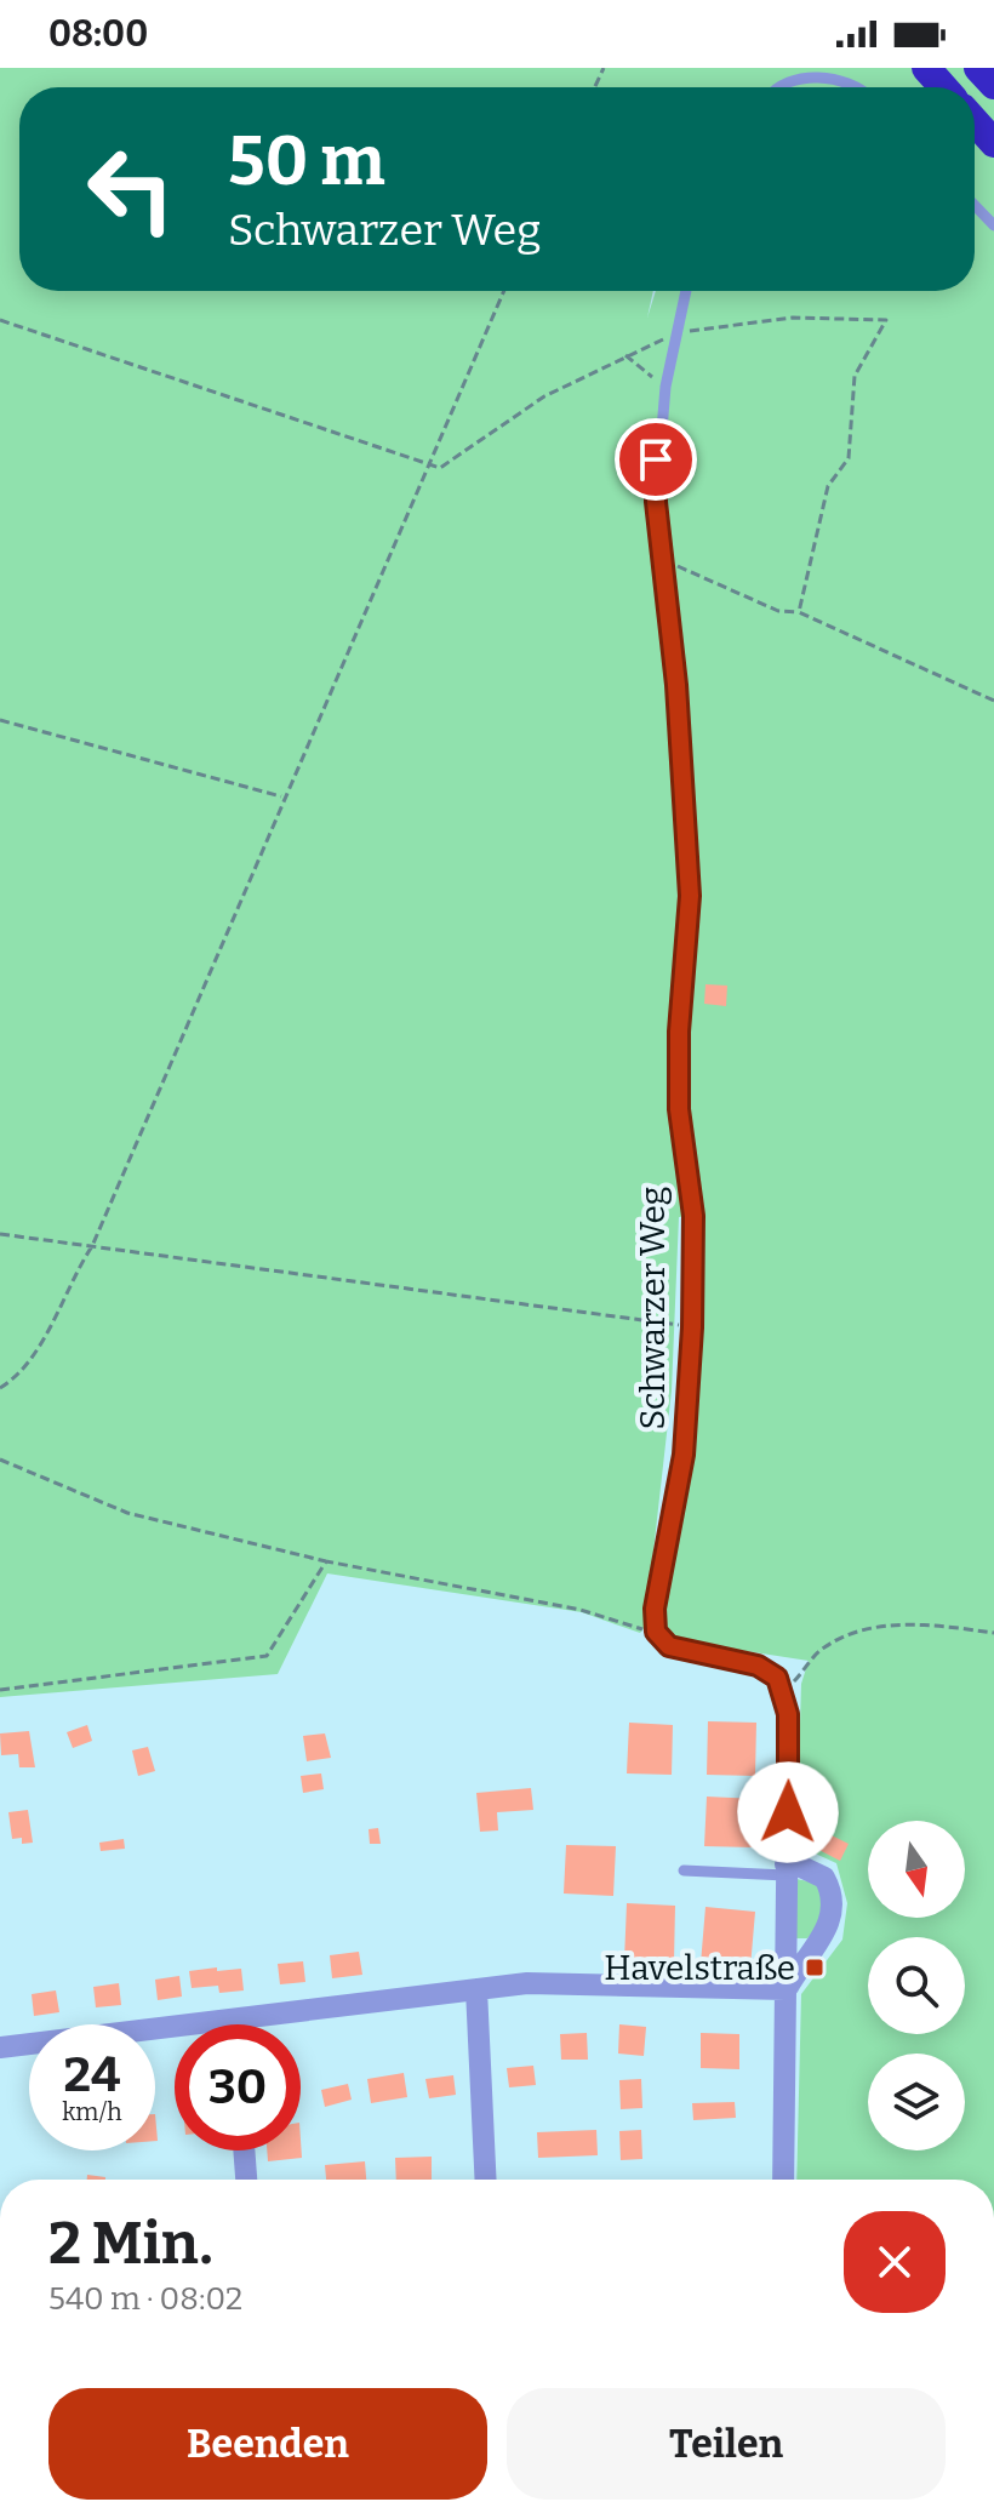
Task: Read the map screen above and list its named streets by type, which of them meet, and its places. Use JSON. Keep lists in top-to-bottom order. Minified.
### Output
{"streets":{"lane":["Schwarzer Weg"]},"places":{"transit":["Havelstraße"]},"north":"bottom","page":{"status":"08:00","turn":["50 m","Schwarzer Weg"],"speed":"24 km/h","limit":"30","heading":["2 Min.","540 m · 08:02"],"buttons":["Beenden","Teilen"]}}
